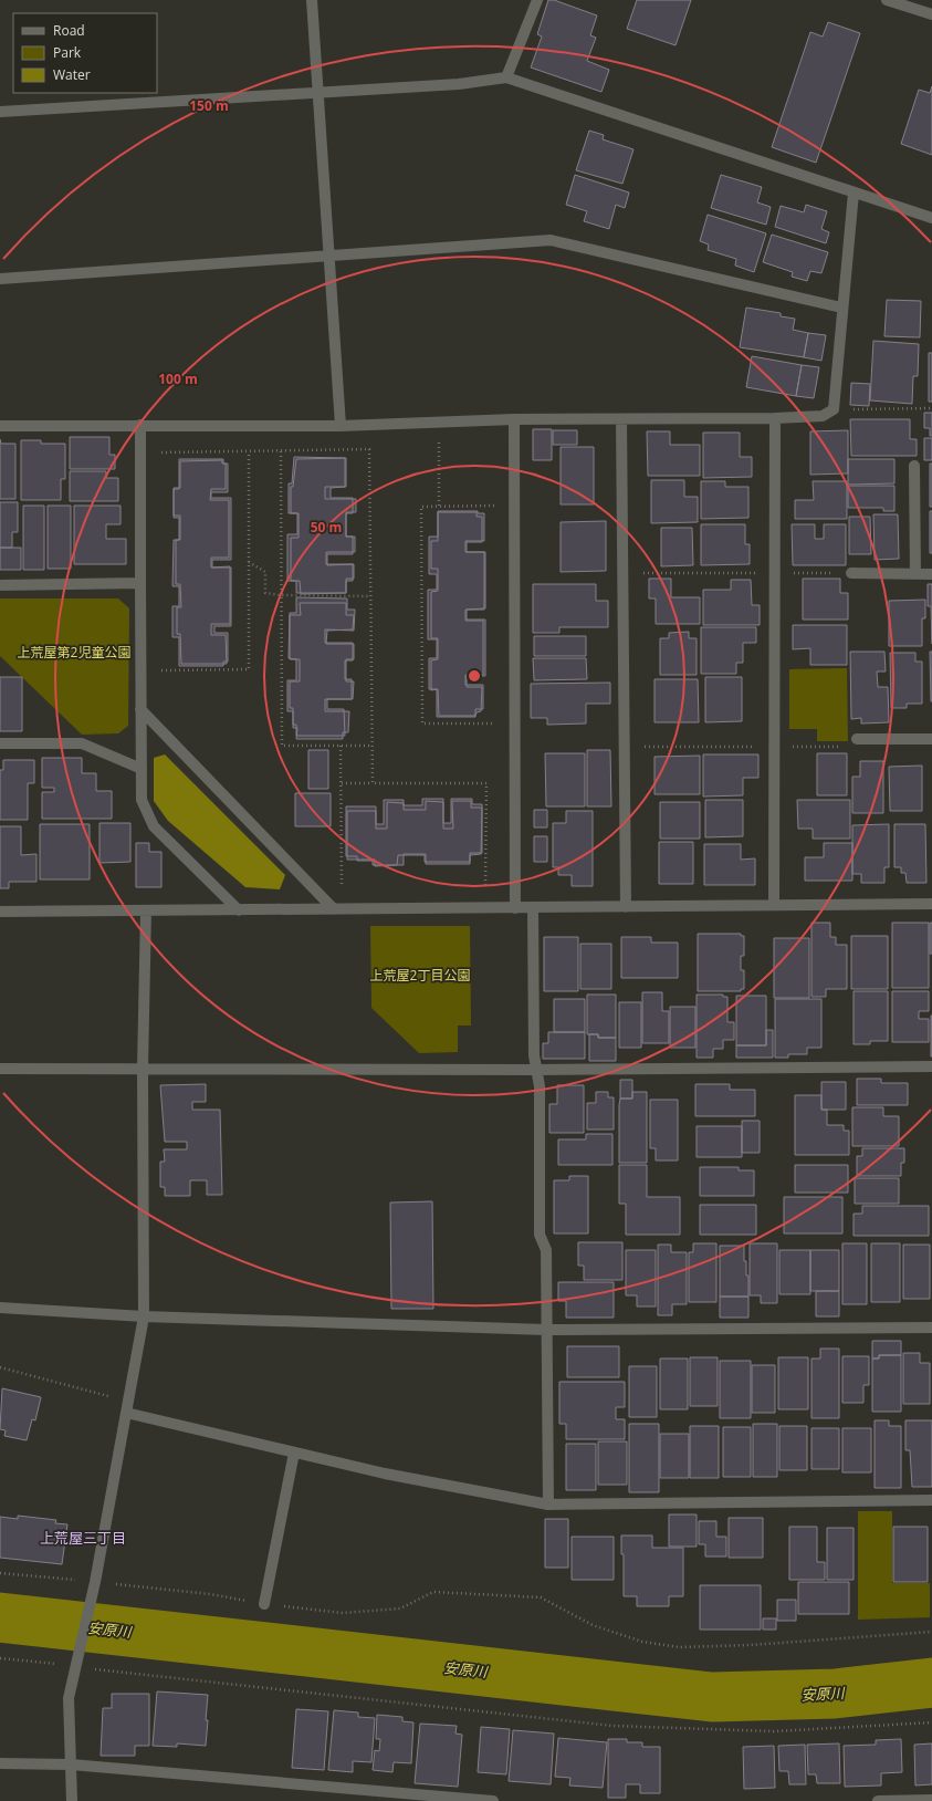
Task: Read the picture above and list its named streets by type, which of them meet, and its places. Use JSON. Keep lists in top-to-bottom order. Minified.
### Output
{"districts":["上荒屋三丁目"],"water":["安原川"],"parks":["上荒屋第2児童公園","上荒屋2丁目公園"],"legend":["Road","Park","Water"],"rings":["150 m","100 m","50 m"]}
